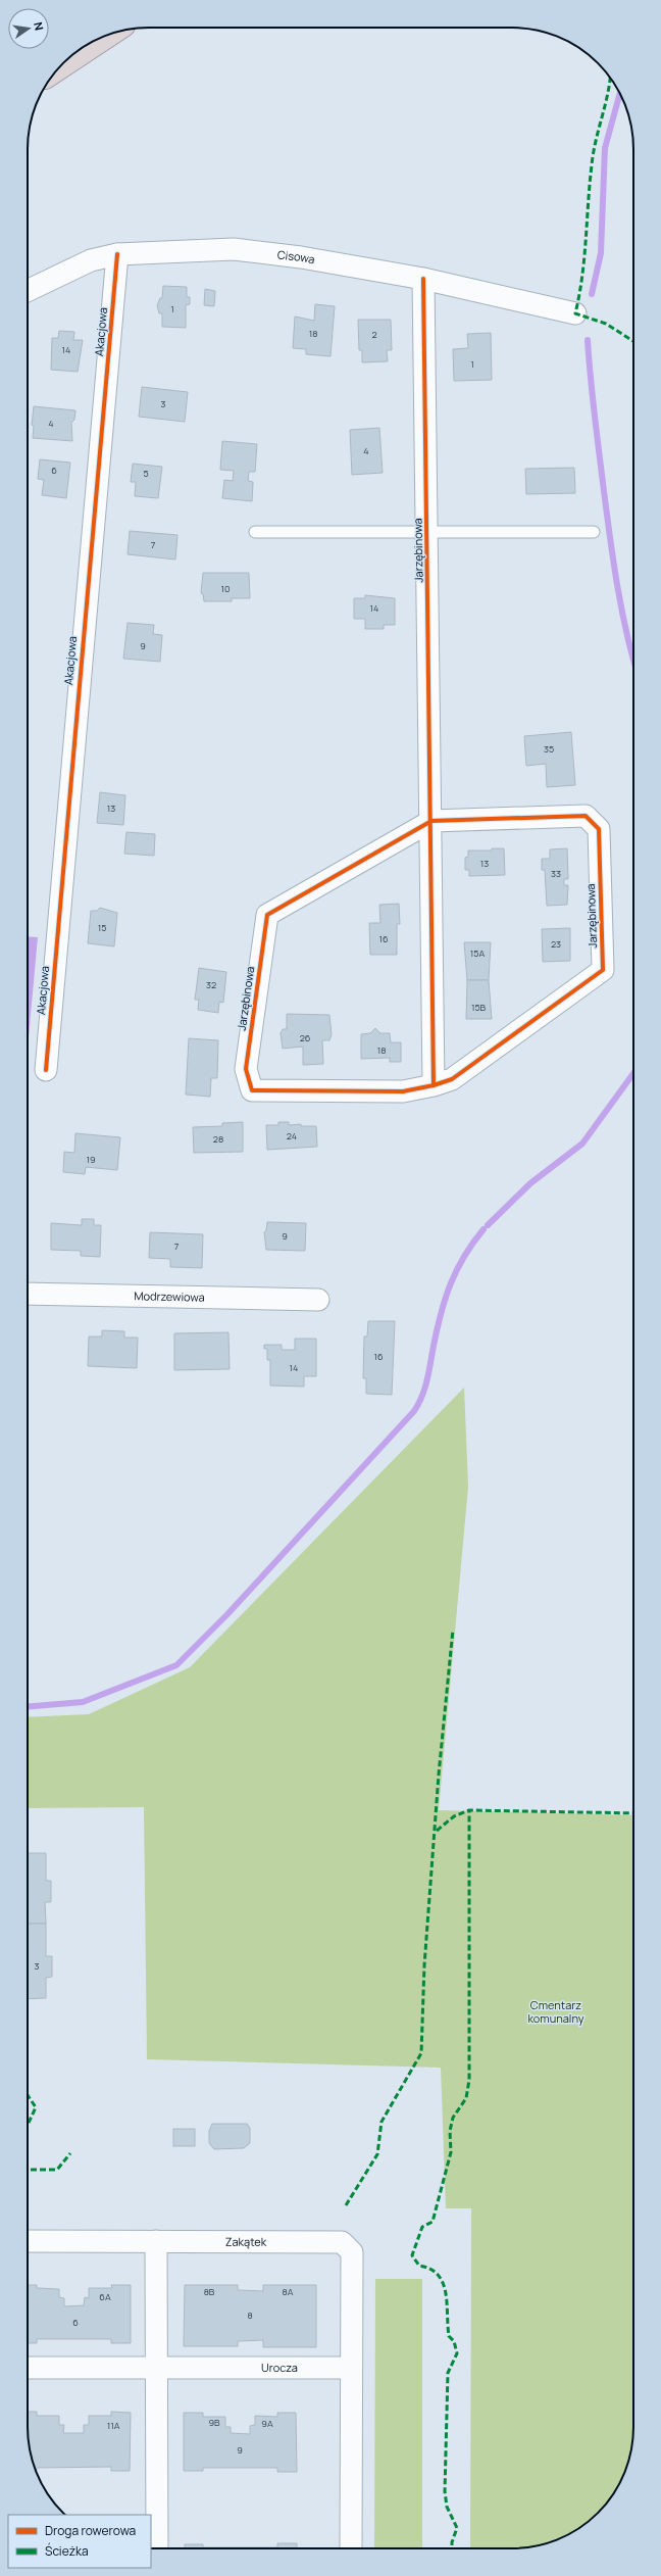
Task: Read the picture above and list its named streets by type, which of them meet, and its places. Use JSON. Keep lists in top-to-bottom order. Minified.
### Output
{"streets":{"street":["Cisowa","Akacjowa","Jarzębinowa","Modrzewiowa","Zakątek","Urocza"]},"crossings":[["Cisowa","Akacjowa"],["Cisowa","Jarzębinowa"],["Zakątek","Urocza"]],"parks":["Cmentarz komunalny"],"house_numbers":["1","18","2","14","1","3","4","4","6","5","7","10","14","9","35","13","13","33","15","16","23","15A","32","15B","26","18","24","28","19","9","7","16","14","3","8B","8A","6A","8","6","9B","9A","11A","9"],"legend":["Droga rowerowa","Ścieżka"],"north":"right"}
